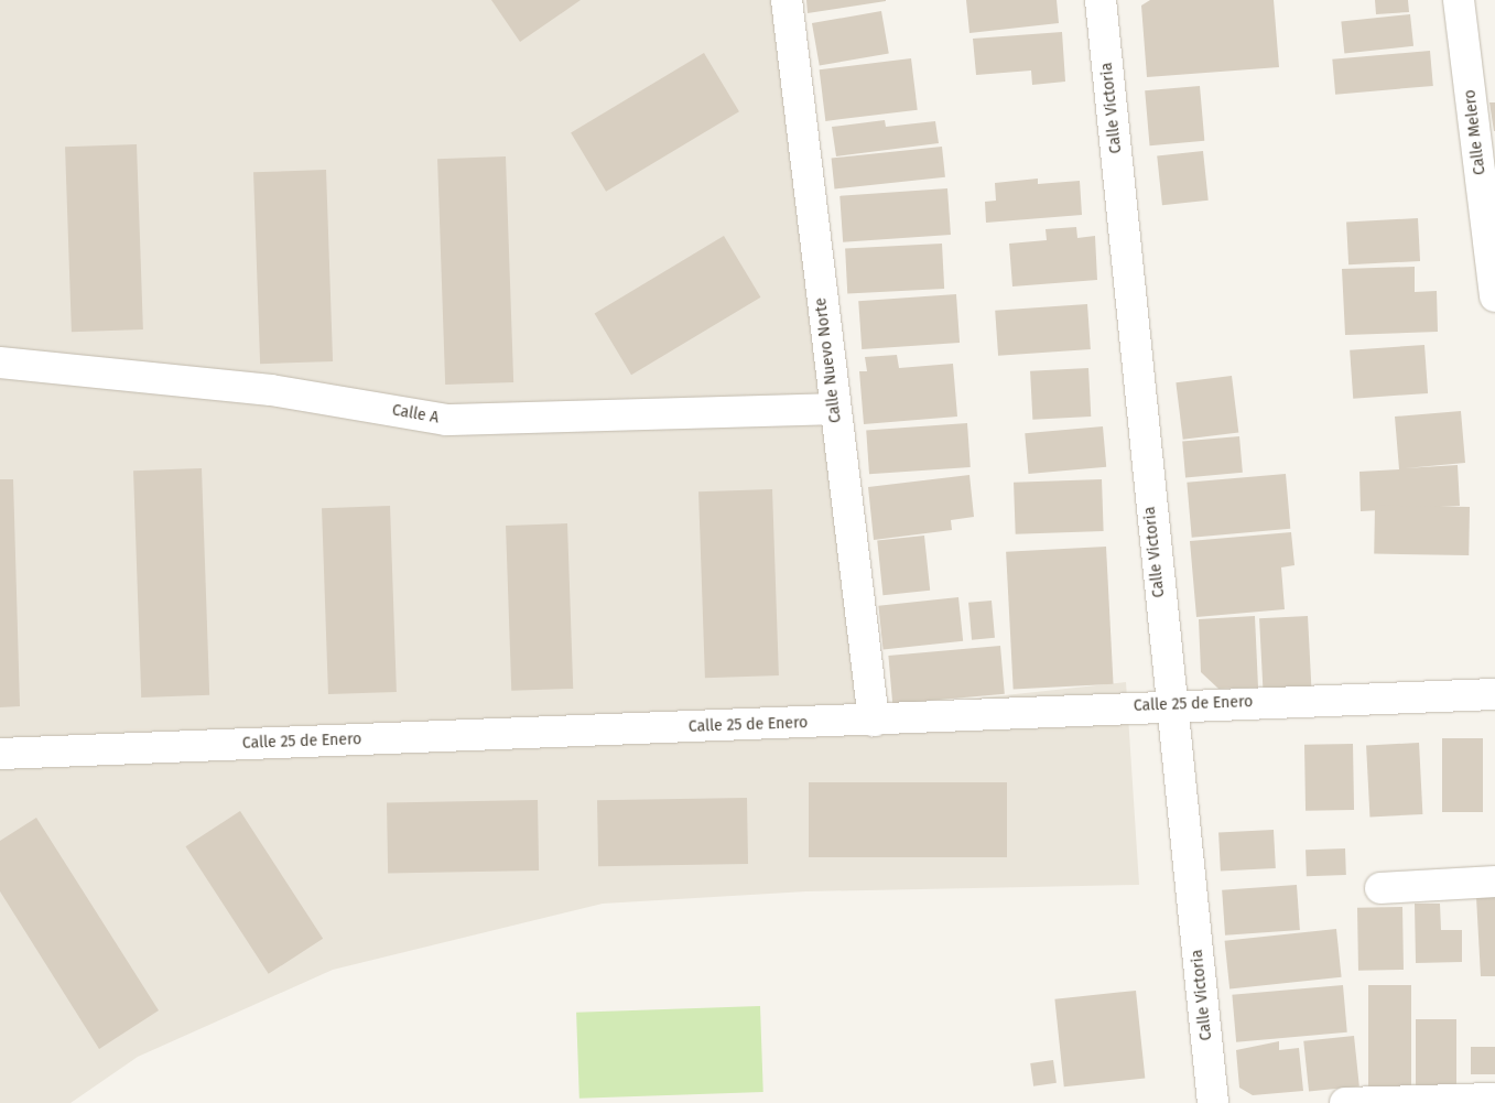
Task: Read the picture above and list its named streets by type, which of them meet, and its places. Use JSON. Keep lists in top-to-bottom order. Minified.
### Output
{"streets":{"street":["Calle Victoria","Calle Melero","Calle Nuevo Norte","Calle A","Calle 25 de Enero"]},"crossings":[["Calle Victoria","Calle 25 de Enero"],["Calle Nuevo Norte","Calle A"],["Calle Nuevo Norte","Calle 25 de Enero"]]}
